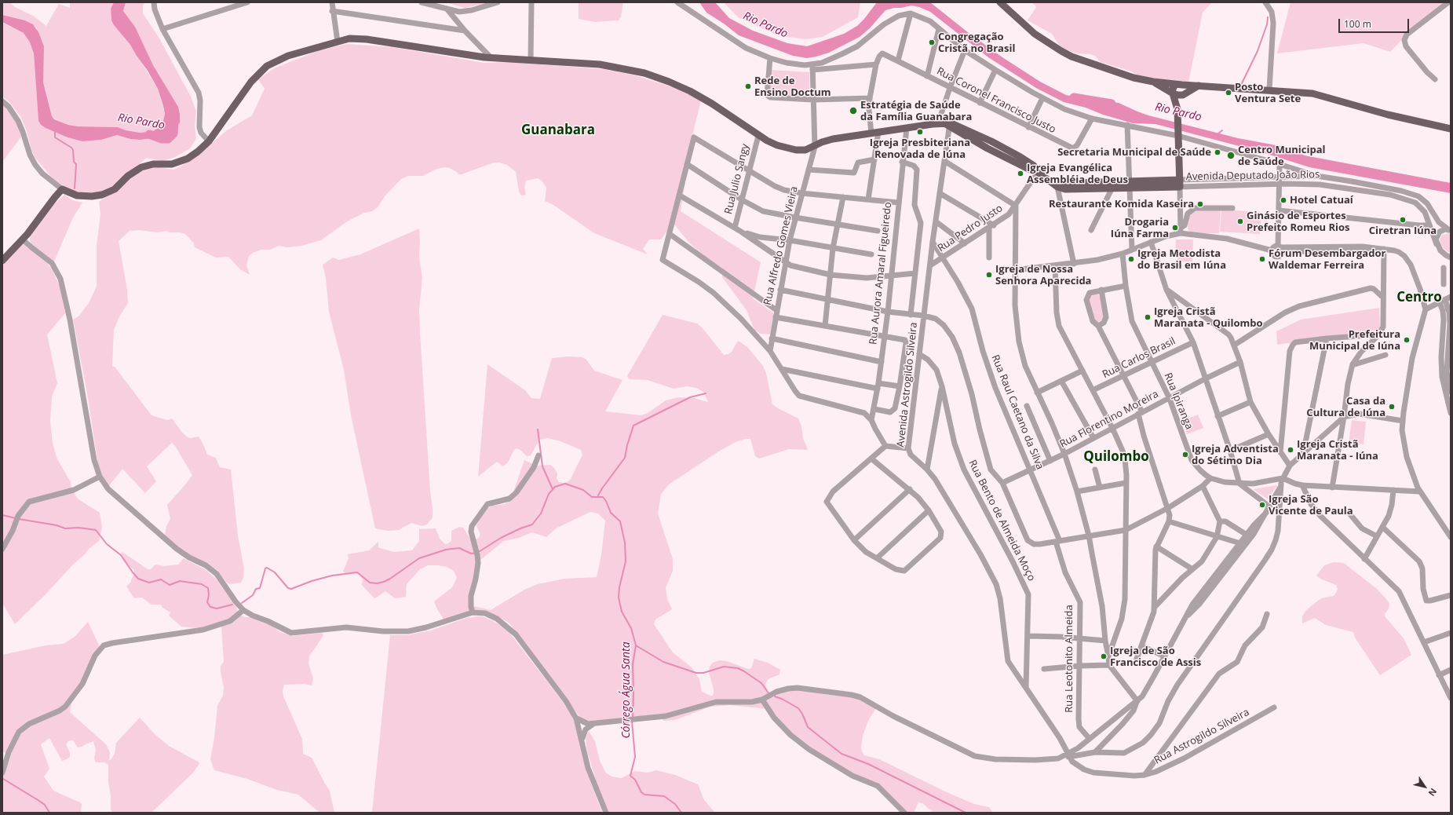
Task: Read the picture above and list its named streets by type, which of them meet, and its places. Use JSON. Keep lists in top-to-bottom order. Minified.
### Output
{"streets":{"main road":["Avenida Deputado João Rios"],"street":["Rua Coronel Francisco Justo","Rua Julio Sangy","Rua Pedro Justo","Rua Alfredo Gomes Vieira","Rua Aurora Amaral Figueiredo","Rua Carlos Brasil","Avenida Astrogildo Silveira","Rua Ipiranga","Rua Raul Caetano da Silva","Rua Florentino Moreira","Rua Bento de Almeida Moço","Rua Leotonito Almeida","Rua Astrogildo Silveira"]},"crossings":[["Rua Coronel Francisco Justo","Avenida Astrogildo Silveira"],["Rua Pedro Justo","Avenida Astrogildo Silveira"],["Rua Pedro Justo","Rua Raul Caetano da Silva"],["Rua Carlos Brasil","Rua Ipiranga"],["Avenida Astrogildo Silveira","Rua Raul Caetano da Silva"],["Avenida Astrogildo Silveira","Rua Bento de Almeida Moço"],["Avenida Astrogildo Silveira","Rua Astrogildo Silveira"],["Rua Ipiranga","Rua Florentino Moreira"],["Rua Raul Caetano da Silva","Rua Florentino Moreira"],["Rua Raul Caetano da Silva","Rua Leotonito Almeida"]],"districts":["Guanabara","Centro","Quilombo"],"water":["Rio Pardo","Córrego Água Santa"],"places":["Congregação Cristã no Brasil","Rede de Ensino Doctum","Posto Ventura Sete","Estratégia de Saúde da Família Guanabara","Igreja Presbiteriana Renovada de Iúna","Secretaria Municipal de Saúde","Centro Municipal de Saúde","Igreja Evangélica Assembléia de Deus","Hotel Catuaí","Restaurante Komida Kaseira","Ciretran Iúna","Ginásio de Esportes Prefeito Romeu Rios","Drogaria Iúna Farma","Igreja Metodista do Brasil em Iúna","Fórum Desembargador Waldemar Ferreira","Igreja de Nossa Senhora Aparecida","Igreja Cristã Maranata - Quilombo","Prefeitura Municipal de Iúna","Casa da Cultura de Iúna","Igreja Cristã Maranata - Iúna","Igreja Adventista do Sétimo Dia","Igreja São Vicente de Paula","Igreja de São Francisco de Assis"],"scale_bar":"100 m","north":"bottom right"}
